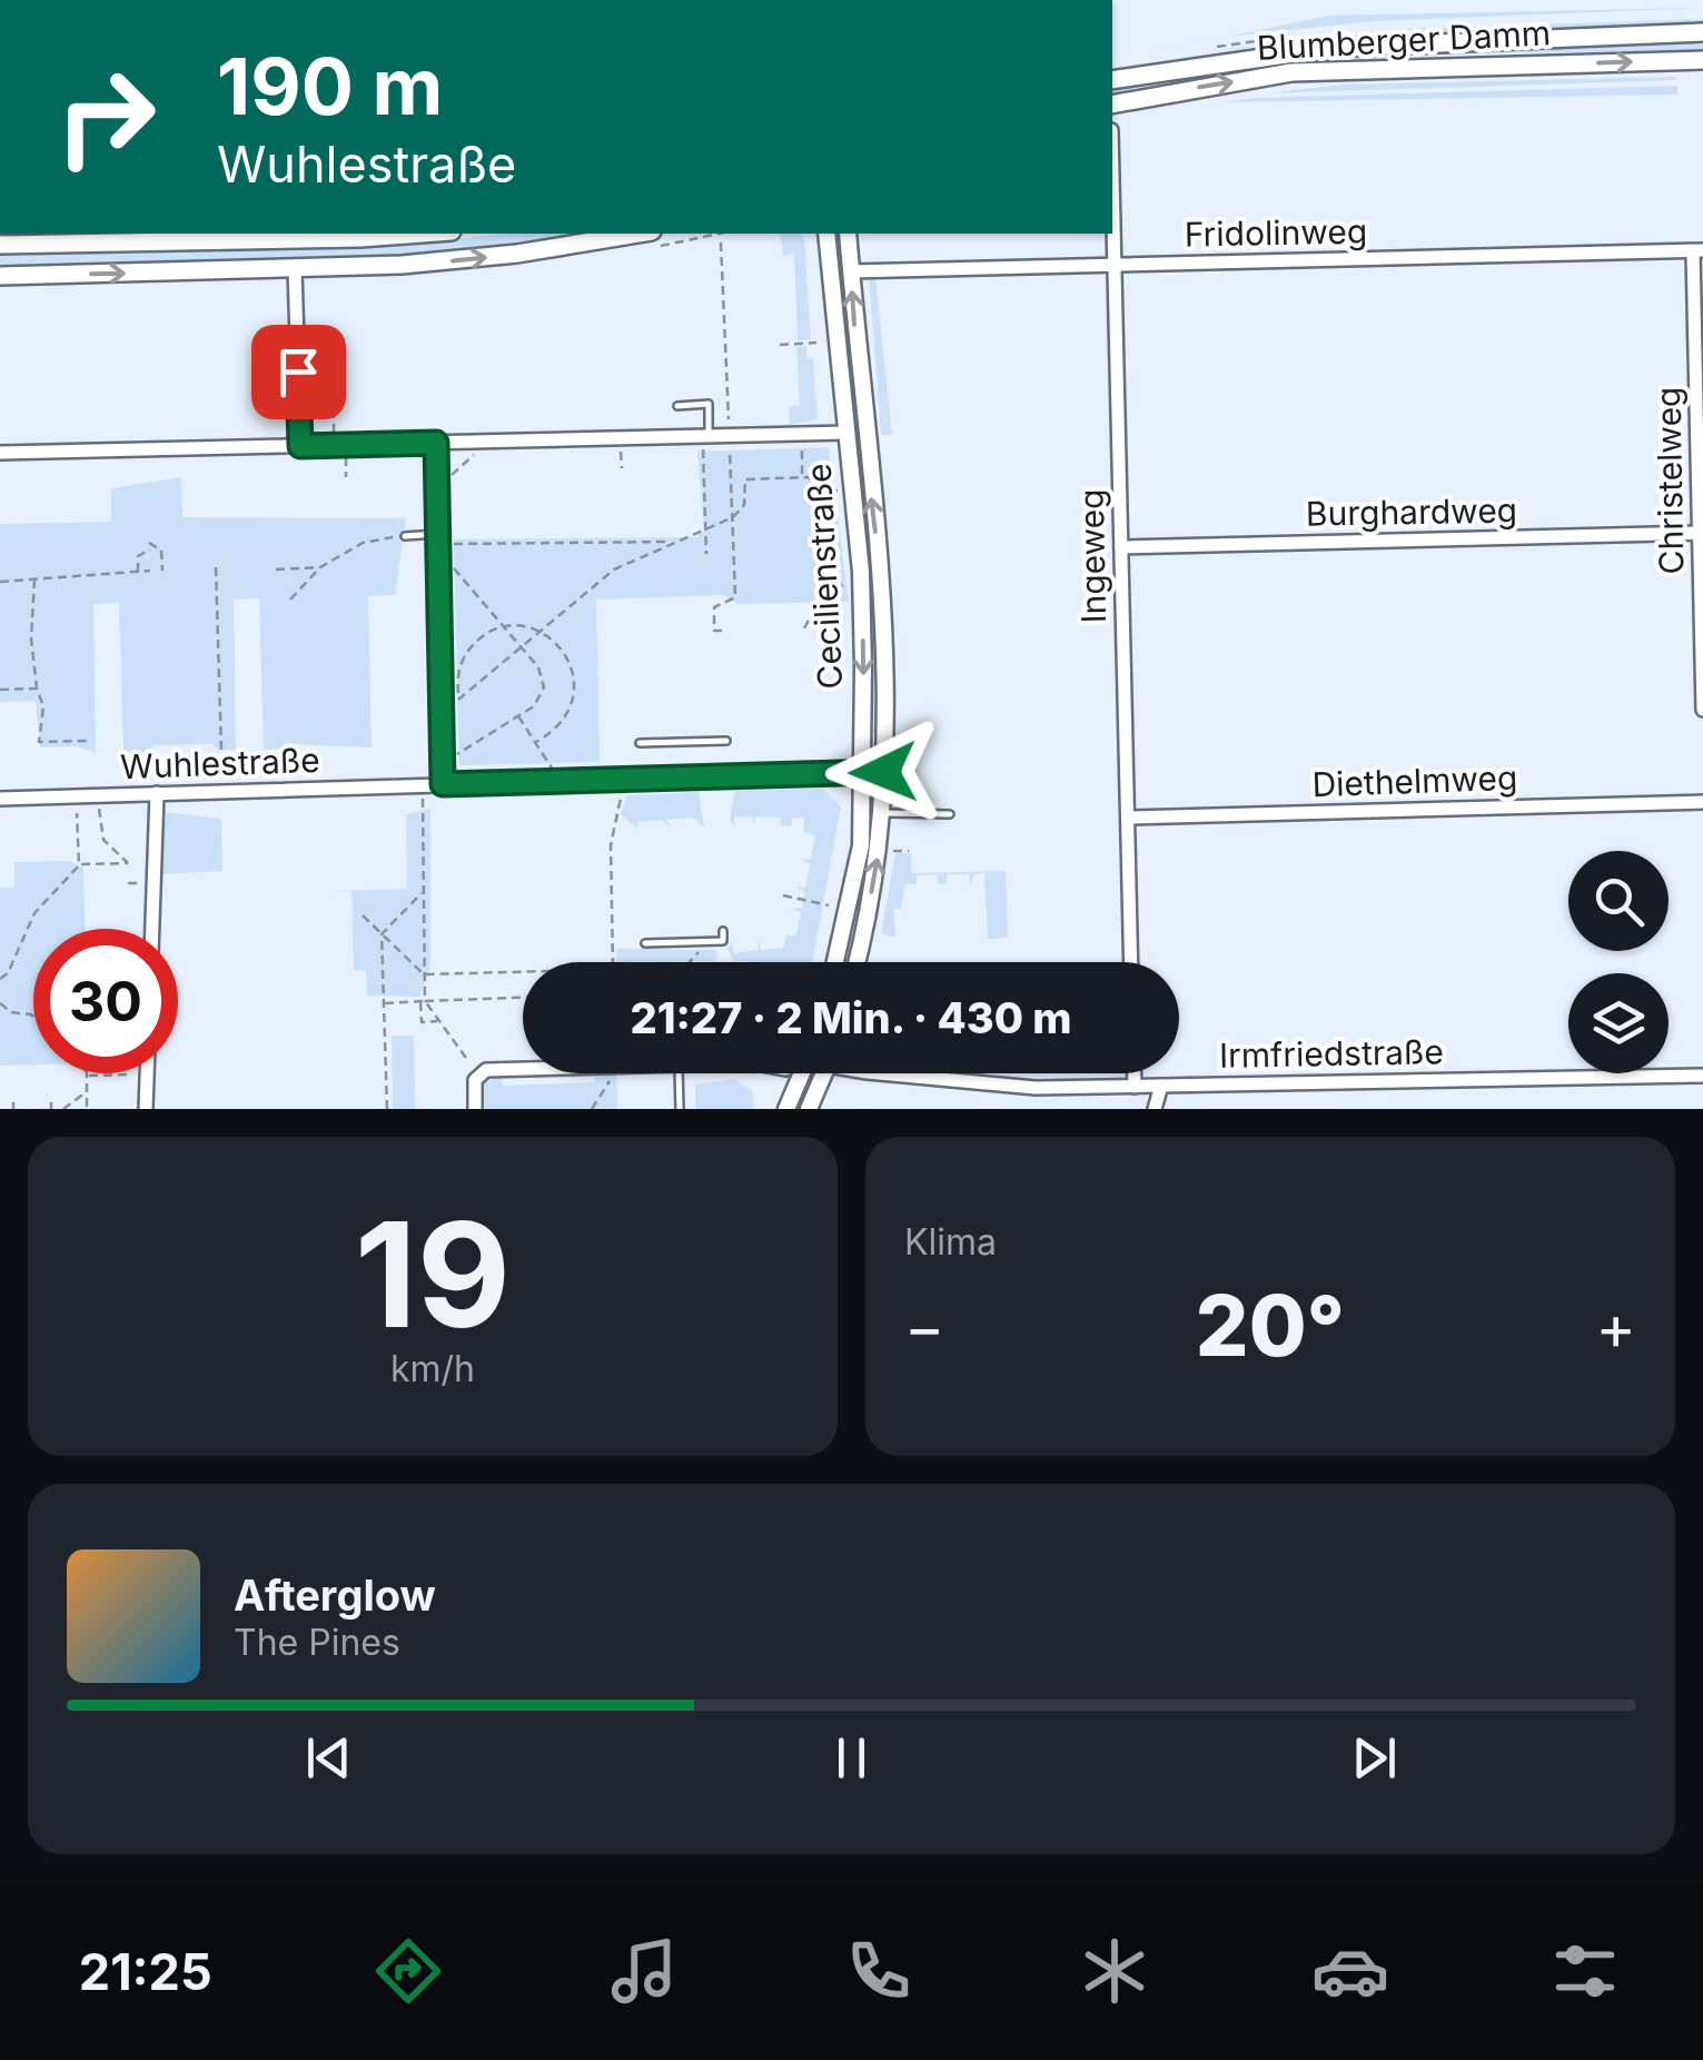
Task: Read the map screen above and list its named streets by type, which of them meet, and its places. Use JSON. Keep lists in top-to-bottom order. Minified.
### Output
{"streets":{"main road":["Blumberger Damm"],"street":["Fridolinweg","Christelweg","Burghardweg","Ingeweg","Cecilienstraße","Wuhlestraße","Diethelmweg","Irmfriedstraße"]},"crossings":[["Fridolinweg","Christelweg"],["Fridolinweg","Ingeweg"],["Fridolinweg","Cecilienstraße"],["Christelweg","Burghardweg"],["Burghardweg","Ingeweg"],["Ingeweg","Diethelmweg"],["Cecilienstraße","Wuhlestraße"]],"page":{"turn":["190 m","Wuhlestraße"],"limit":"30","trip":"21:27 · 2 Min. · 430 m","tile":[["19","km/h"],"Klima"],"heat":["−","20°","+"],"song":["Afterglow","The Pines"],"tabs":"21:25"}}
